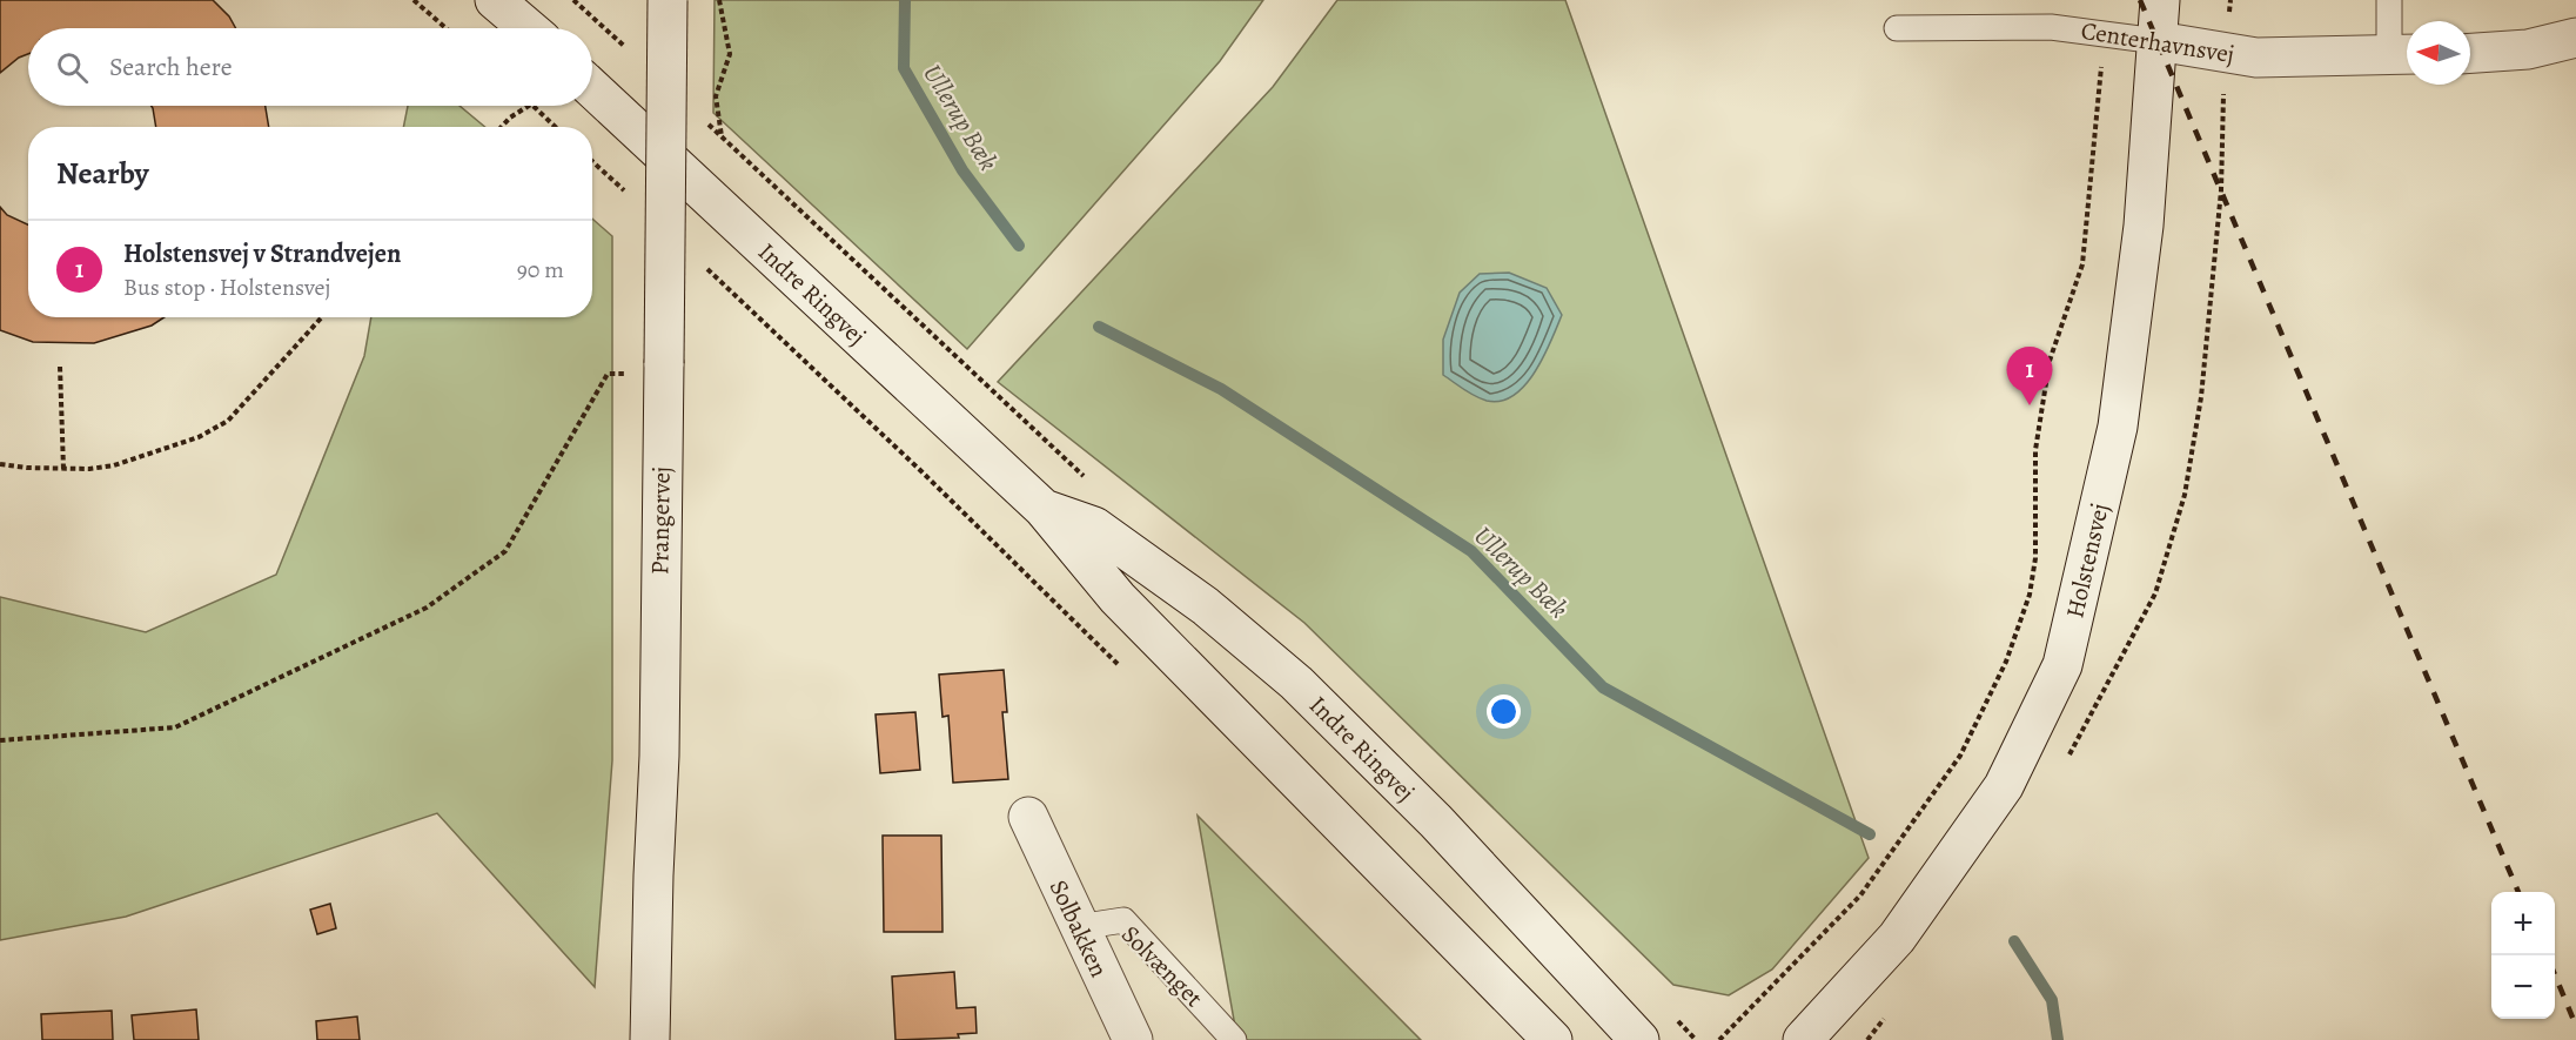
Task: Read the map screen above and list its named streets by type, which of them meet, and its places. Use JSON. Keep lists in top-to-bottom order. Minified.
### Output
{"streets":{"street":["Centerhavnsvej","Indre Ringvej","Prangervej","Holstensvej","Solbakken"],"lane":["Solvænget"]},"crossings":[["Centerhavnsvej","Holstensvej"],["Solbakken","Solvænget"]],"water":["Ullerup Bæk"],"north":"left","page":{"search":"Search here","heading":"Nearby","list":[{"mark":"1","name":"Holstensvej v Strandvejen","note":"Bus stop · Holstensvej","value":"90 m"}],"pins":"1","map_buttons":["+","−"]}}
